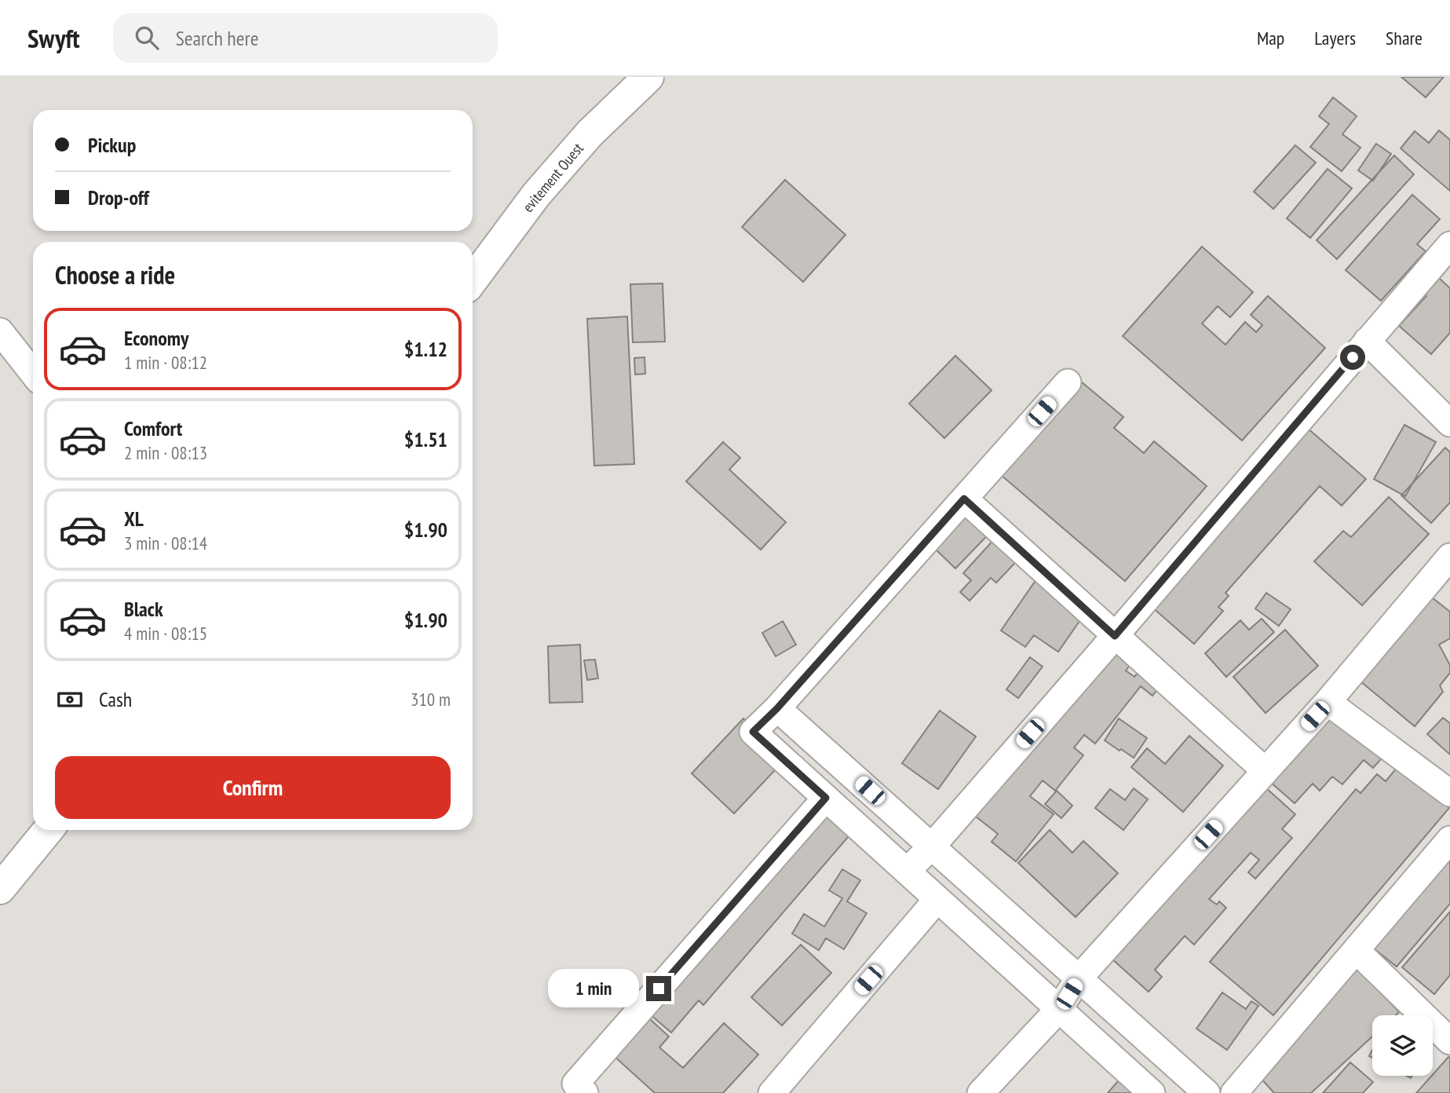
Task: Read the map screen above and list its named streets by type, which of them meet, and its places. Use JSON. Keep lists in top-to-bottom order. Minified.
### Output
{"streets":{"main road":["evitement Ouest"]},"page":{"header":"Swyft","search":"Search here","nav":["Map","Layers","Share"],"banner":["Pickup","Drop-off"],"heading":"Choose a ride","list":[{"name":"Economy","note":"1 min · 08:12","value":"$1.12"},{"name":"Comfort","note":"2 min · 08:13","value":"$1.51"},{"name":"XL","note":"3 min · 08:14","value":"$1.90"},{"name":"Black","note":"4 min · 08:15","value":"$1.90"}],"pay":["Cash","310 m"],"buttons":"Confirm","bubble":"1 min"}}
